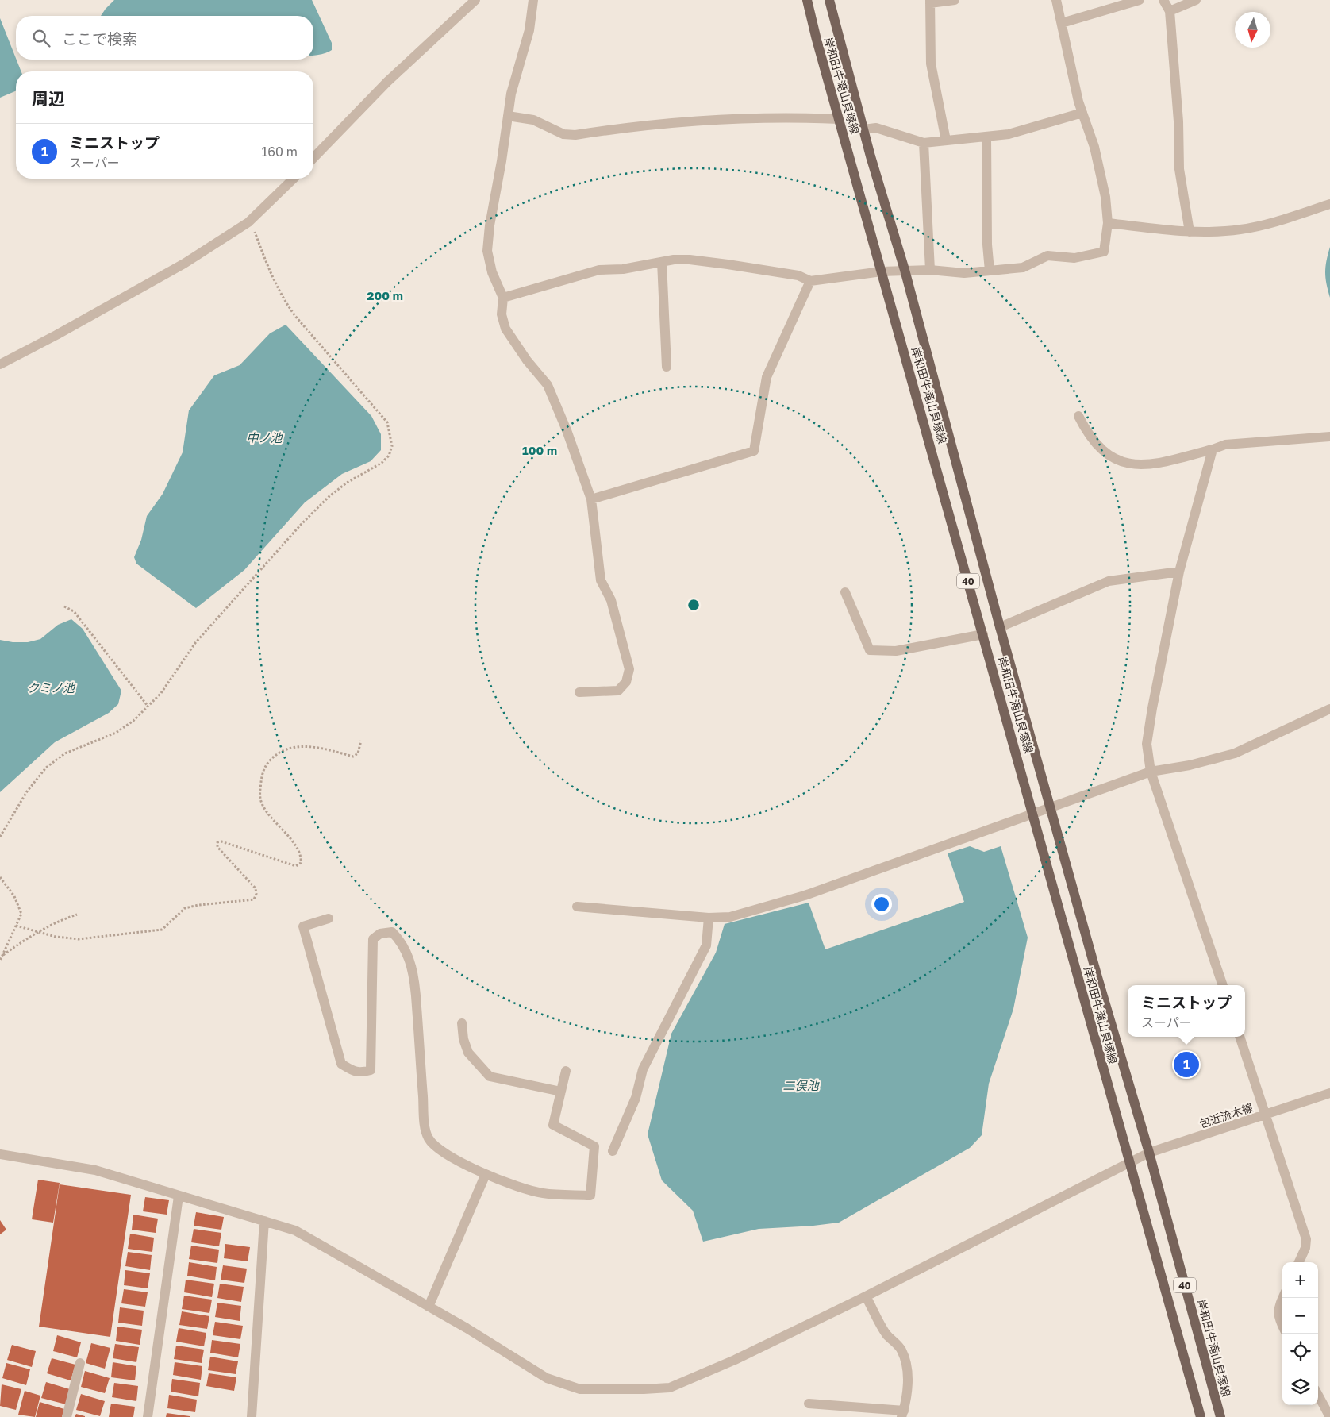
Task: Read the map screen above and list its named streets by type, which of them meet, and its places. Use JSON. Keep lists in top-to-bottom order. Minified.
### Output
{"streets":{"main road":["岸和田牛滝山貝塚線","40"],"street":["包近流木線"]},"crossings":[["岸和田牛滝山貝塚線","包近流木線"]],"water":["中ノ池","クミノ池","二俣池"],"north":"bottom","page":{"search":"ここで検索","heading":"周辺","list":[{"mark":"1","name":"ミニストップ","note":"スーパー","value":"160 m"}],"popup":["ミニストップ","スーパー"],"pins":"1","map_buttons":["+","−"]},"rings":["200 m","100 m"]}
